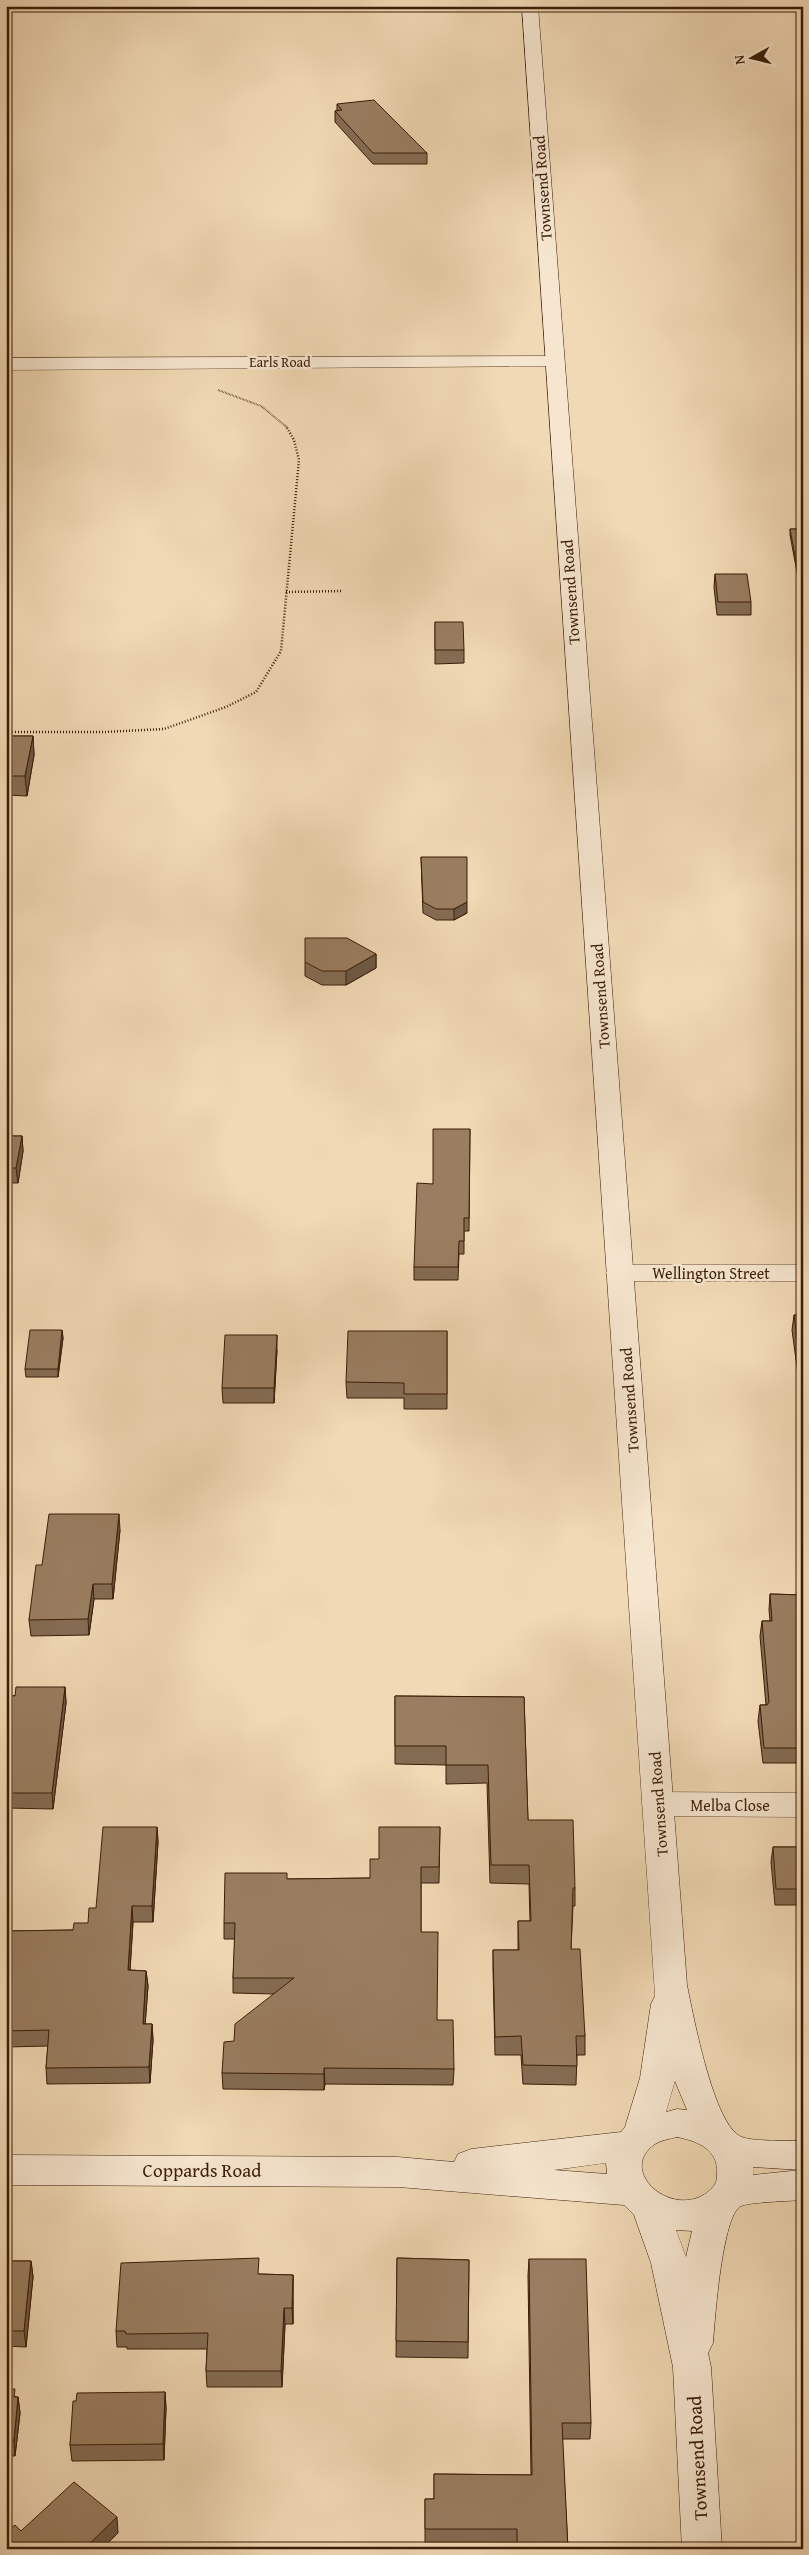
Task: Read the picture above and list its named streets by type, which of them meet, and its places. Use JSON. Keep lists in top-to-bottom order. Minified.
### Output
{"streets":{"street":["Townsend Road","Earls Road","Wellington Street","Melba Close","Coppards Road"]},"crossings":[["Townsend Road","Earls Road"],["Townsend Road","Wellington Street"],["Townsend Road","Melba Close"],["Townsend Road","Coppards Road"]],"north":"left"}
